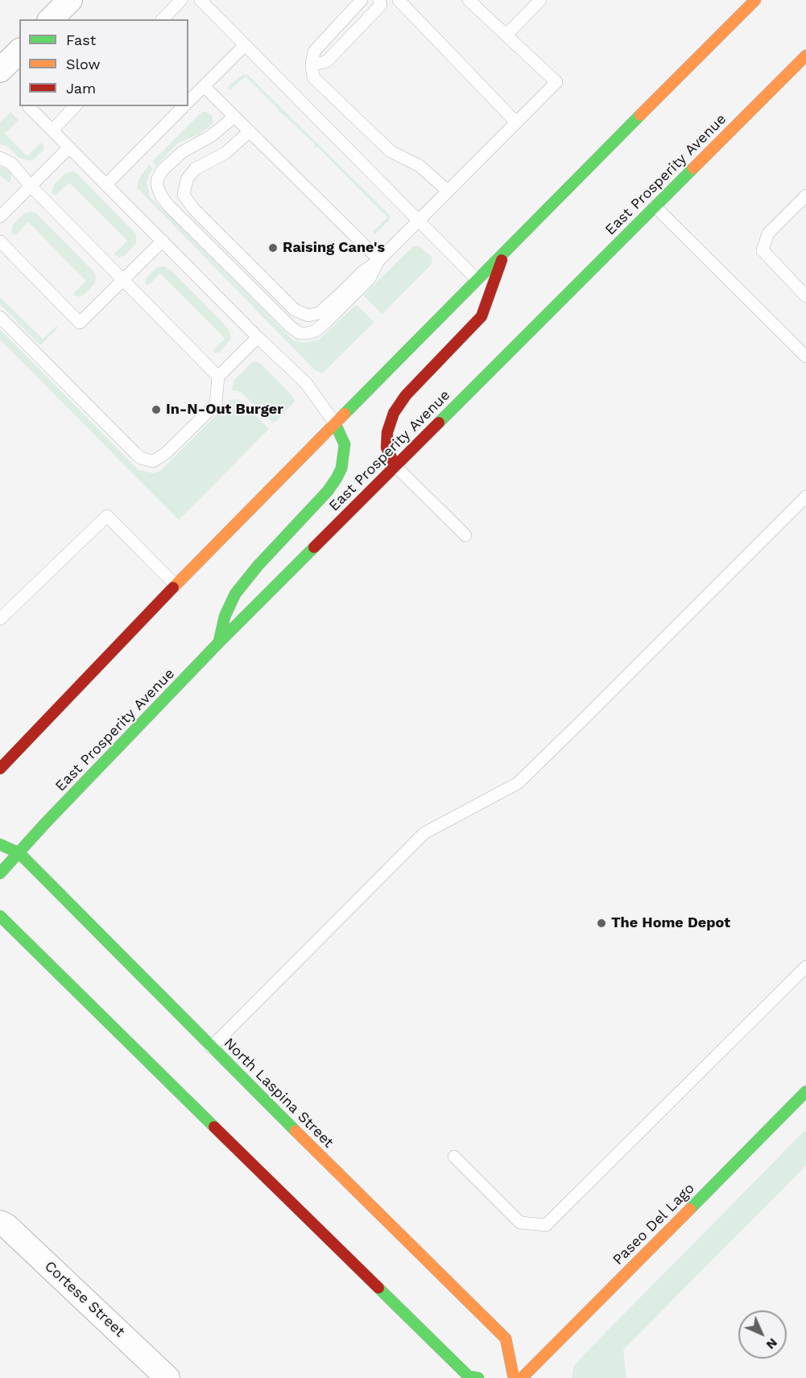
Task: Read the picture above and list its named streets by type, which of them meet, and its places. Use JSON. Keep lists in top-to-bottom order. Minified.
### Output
{"streets":{"main road":["East Prosperity Avenue","North Laspina Street","Paseo Del Lago"],"street":["Cortese Street"]},"crossings":[["East Prosperity Avenue","North Laspina Street"]],"places":["Raising Cane's","In-N-Out Burger","The Home Depot"],"legend":["Fast","Slow","Jam"],"north":"bottom right"}
